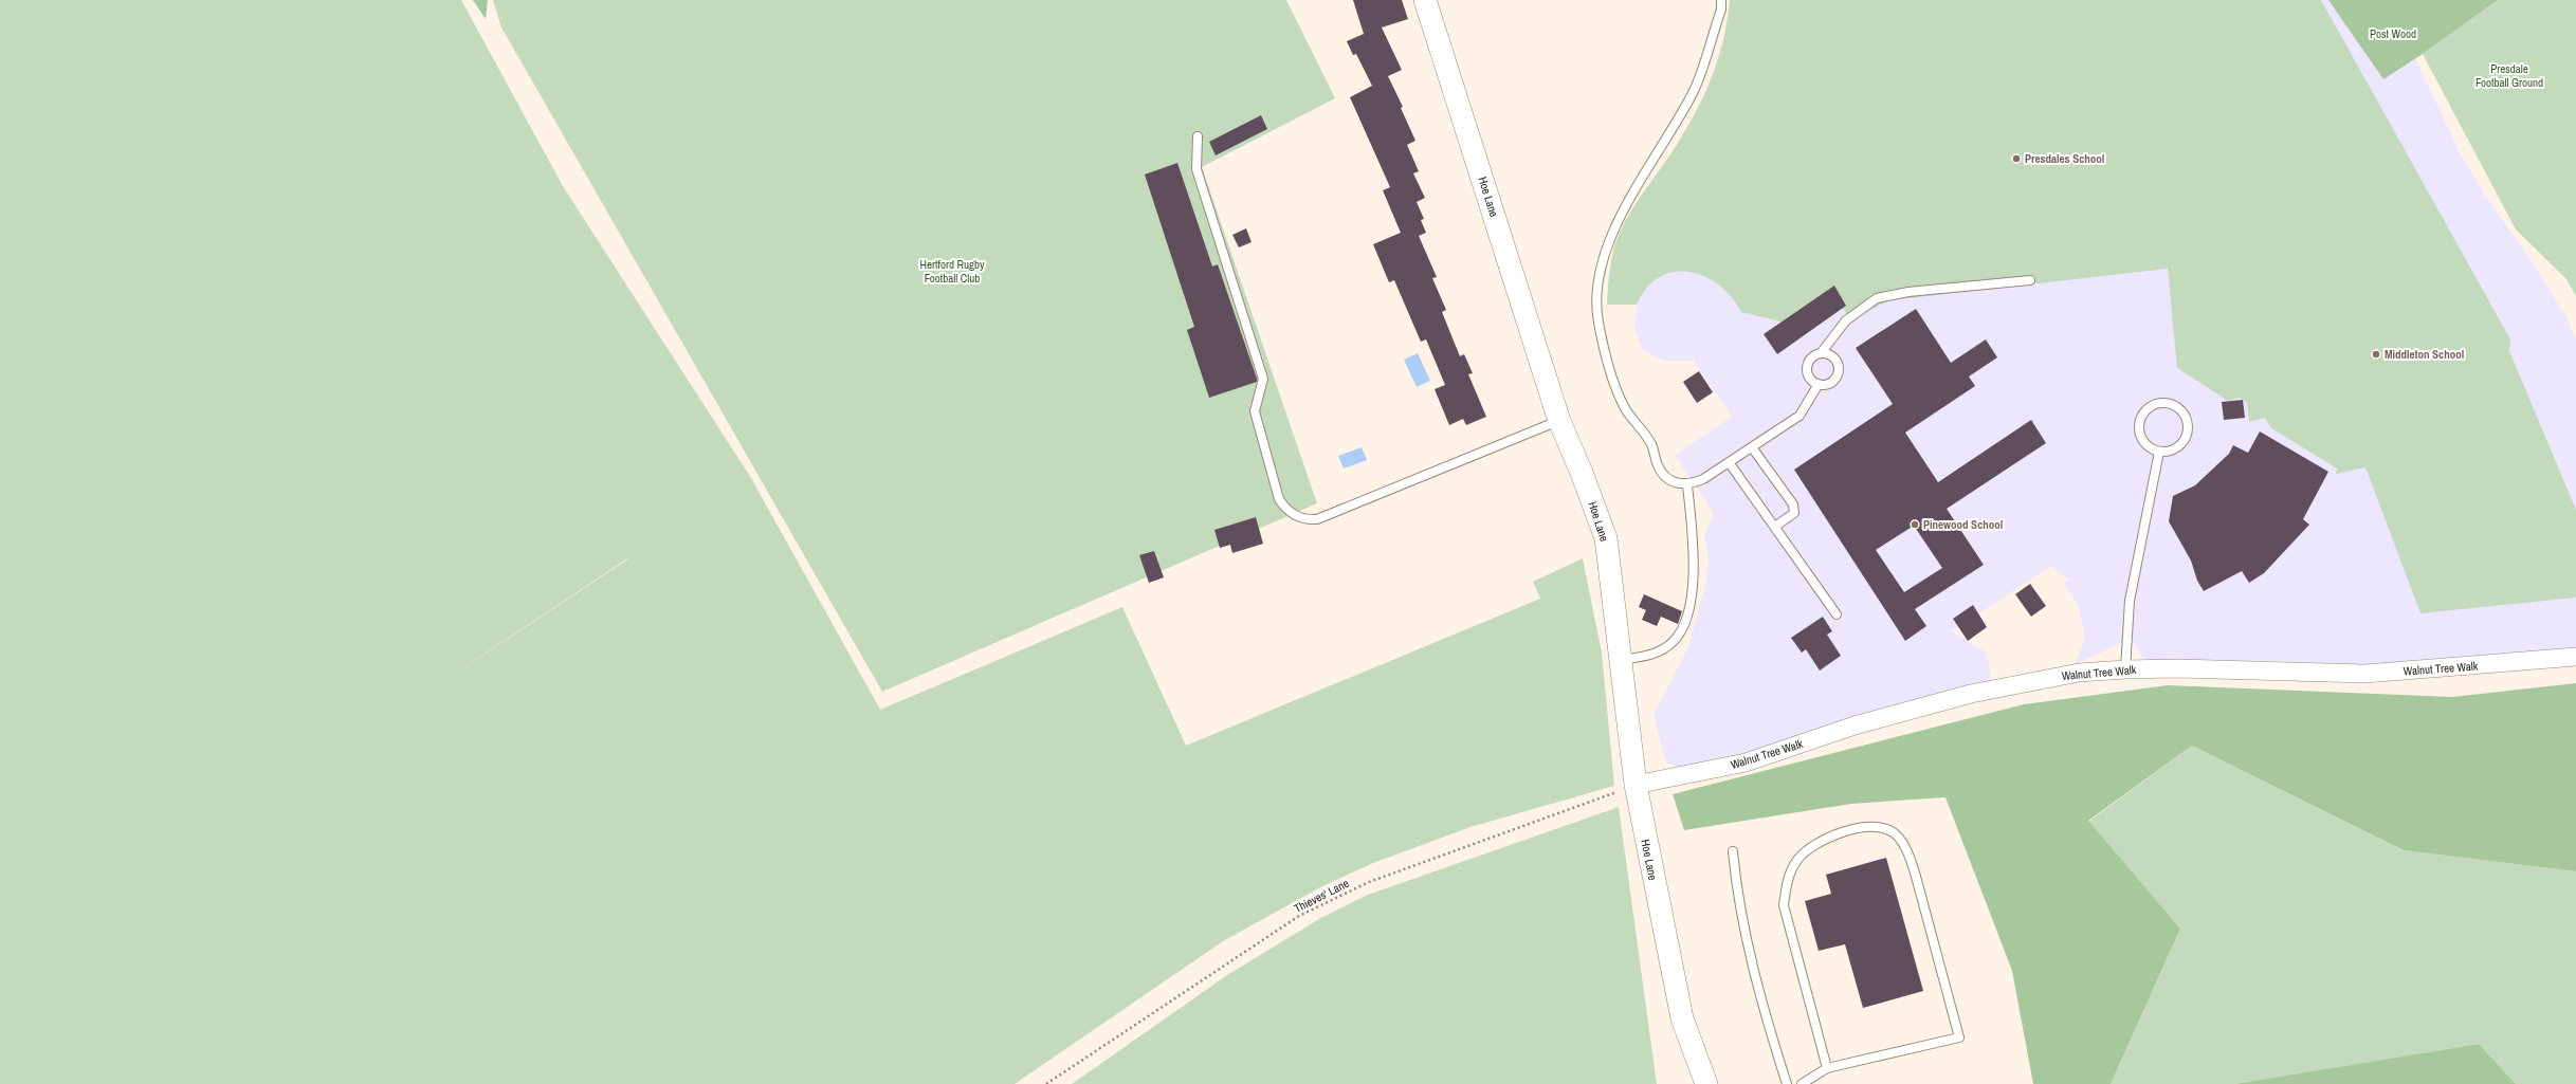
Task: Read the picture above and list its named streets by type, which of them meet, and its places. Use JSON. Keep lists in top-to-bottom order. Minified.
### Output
{"streets":{"street":["Hoe Lane","Walnut Tree Walk"],"path":["Thieves' Lane"]},"crossings":[["Hoe Lane","Walnut Tree Walk"],["Hoe Lane","Thieves' Lane"],["Walnut Tree Walk","Thieves' Lane"]],"parks":["Post Wood","Presdale Football Ground","Hertford Rugby Football Club"],"places":["Presdales School","Middleton School","Pinewood School"]}
